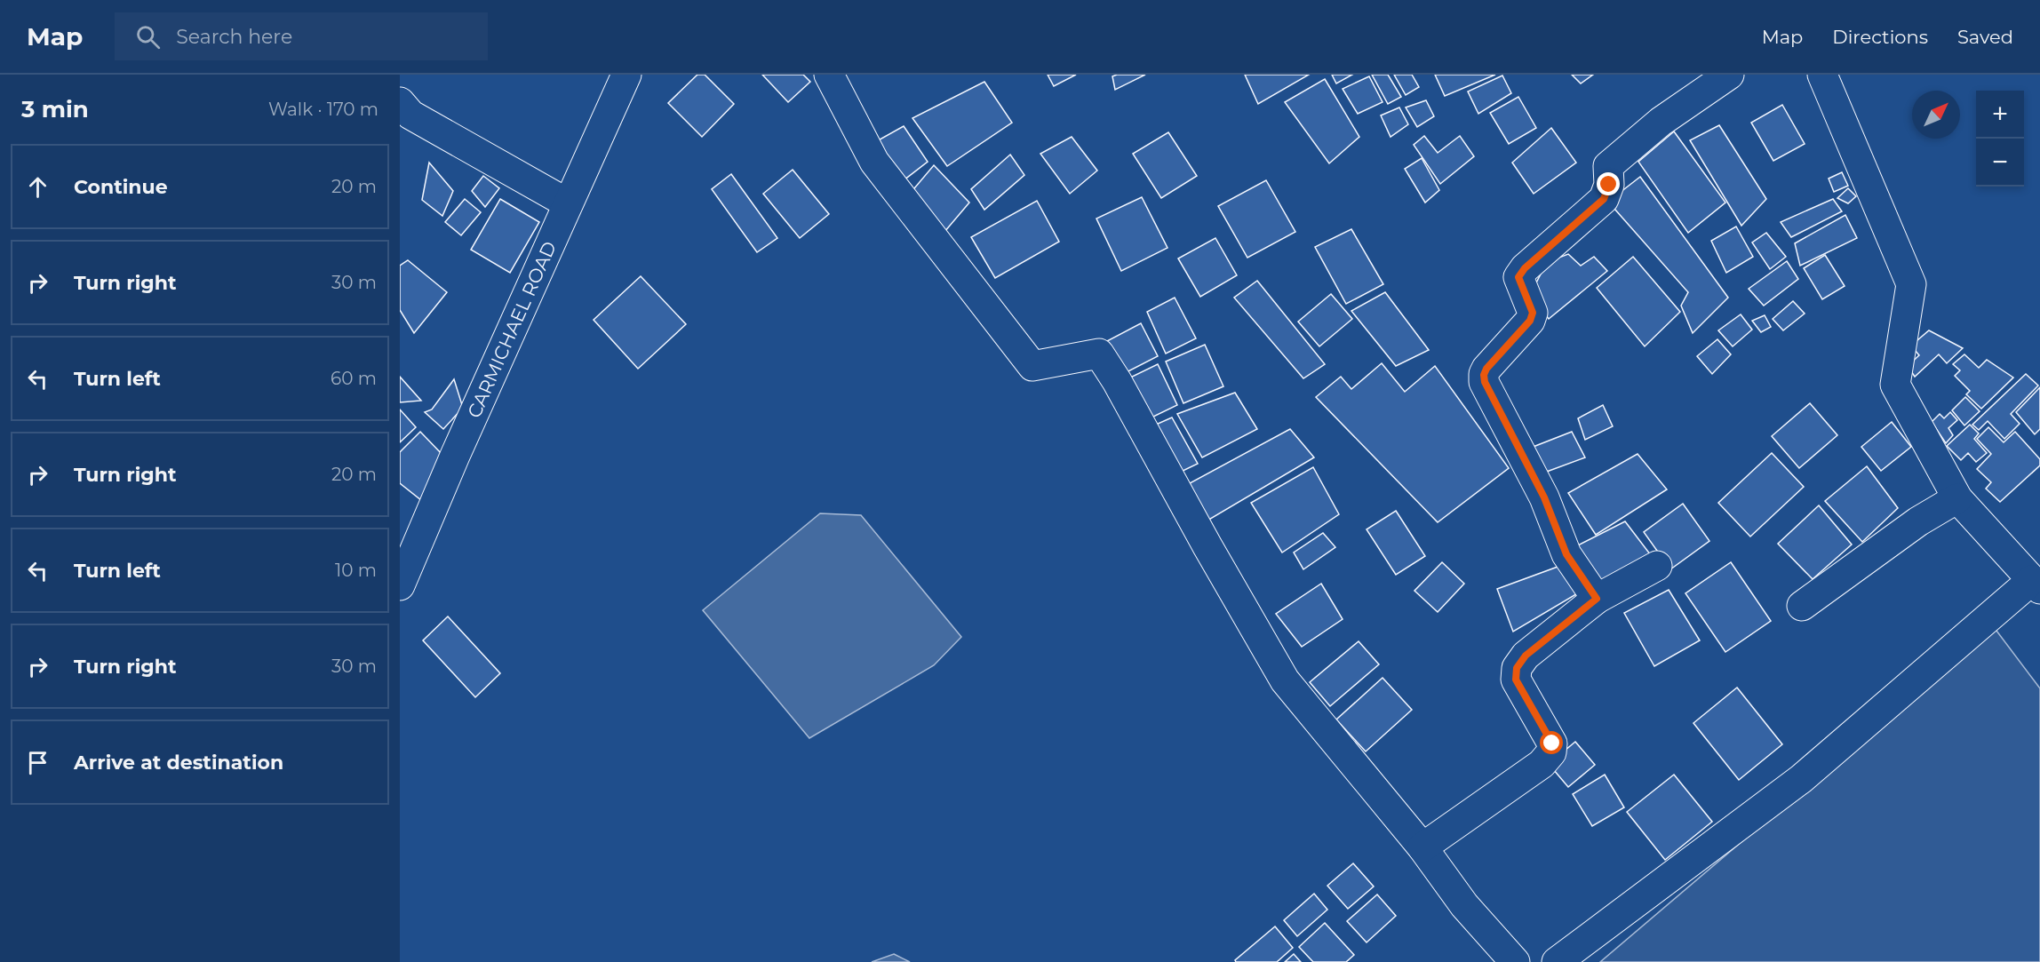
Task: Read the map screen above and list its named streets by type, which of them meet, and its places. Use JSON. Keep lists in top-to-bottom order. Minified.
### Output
{"streets":{"street":["CARMICHAEL ROAD"]},"north":"top right","page":{"header":"Map","search":"Search here","nav":["Map","Directions","Saved"],"heading":["3 min","Walk · 170 m"],"map_buttons":["+","−"],"list":[["Continue","20 m"],["Turn right","30 m"],["Turn left","60 m"],["Turn right","20 m"],["Turn left","10 m"],["Turn right","30 m"],"Arrive at destination"]}}
